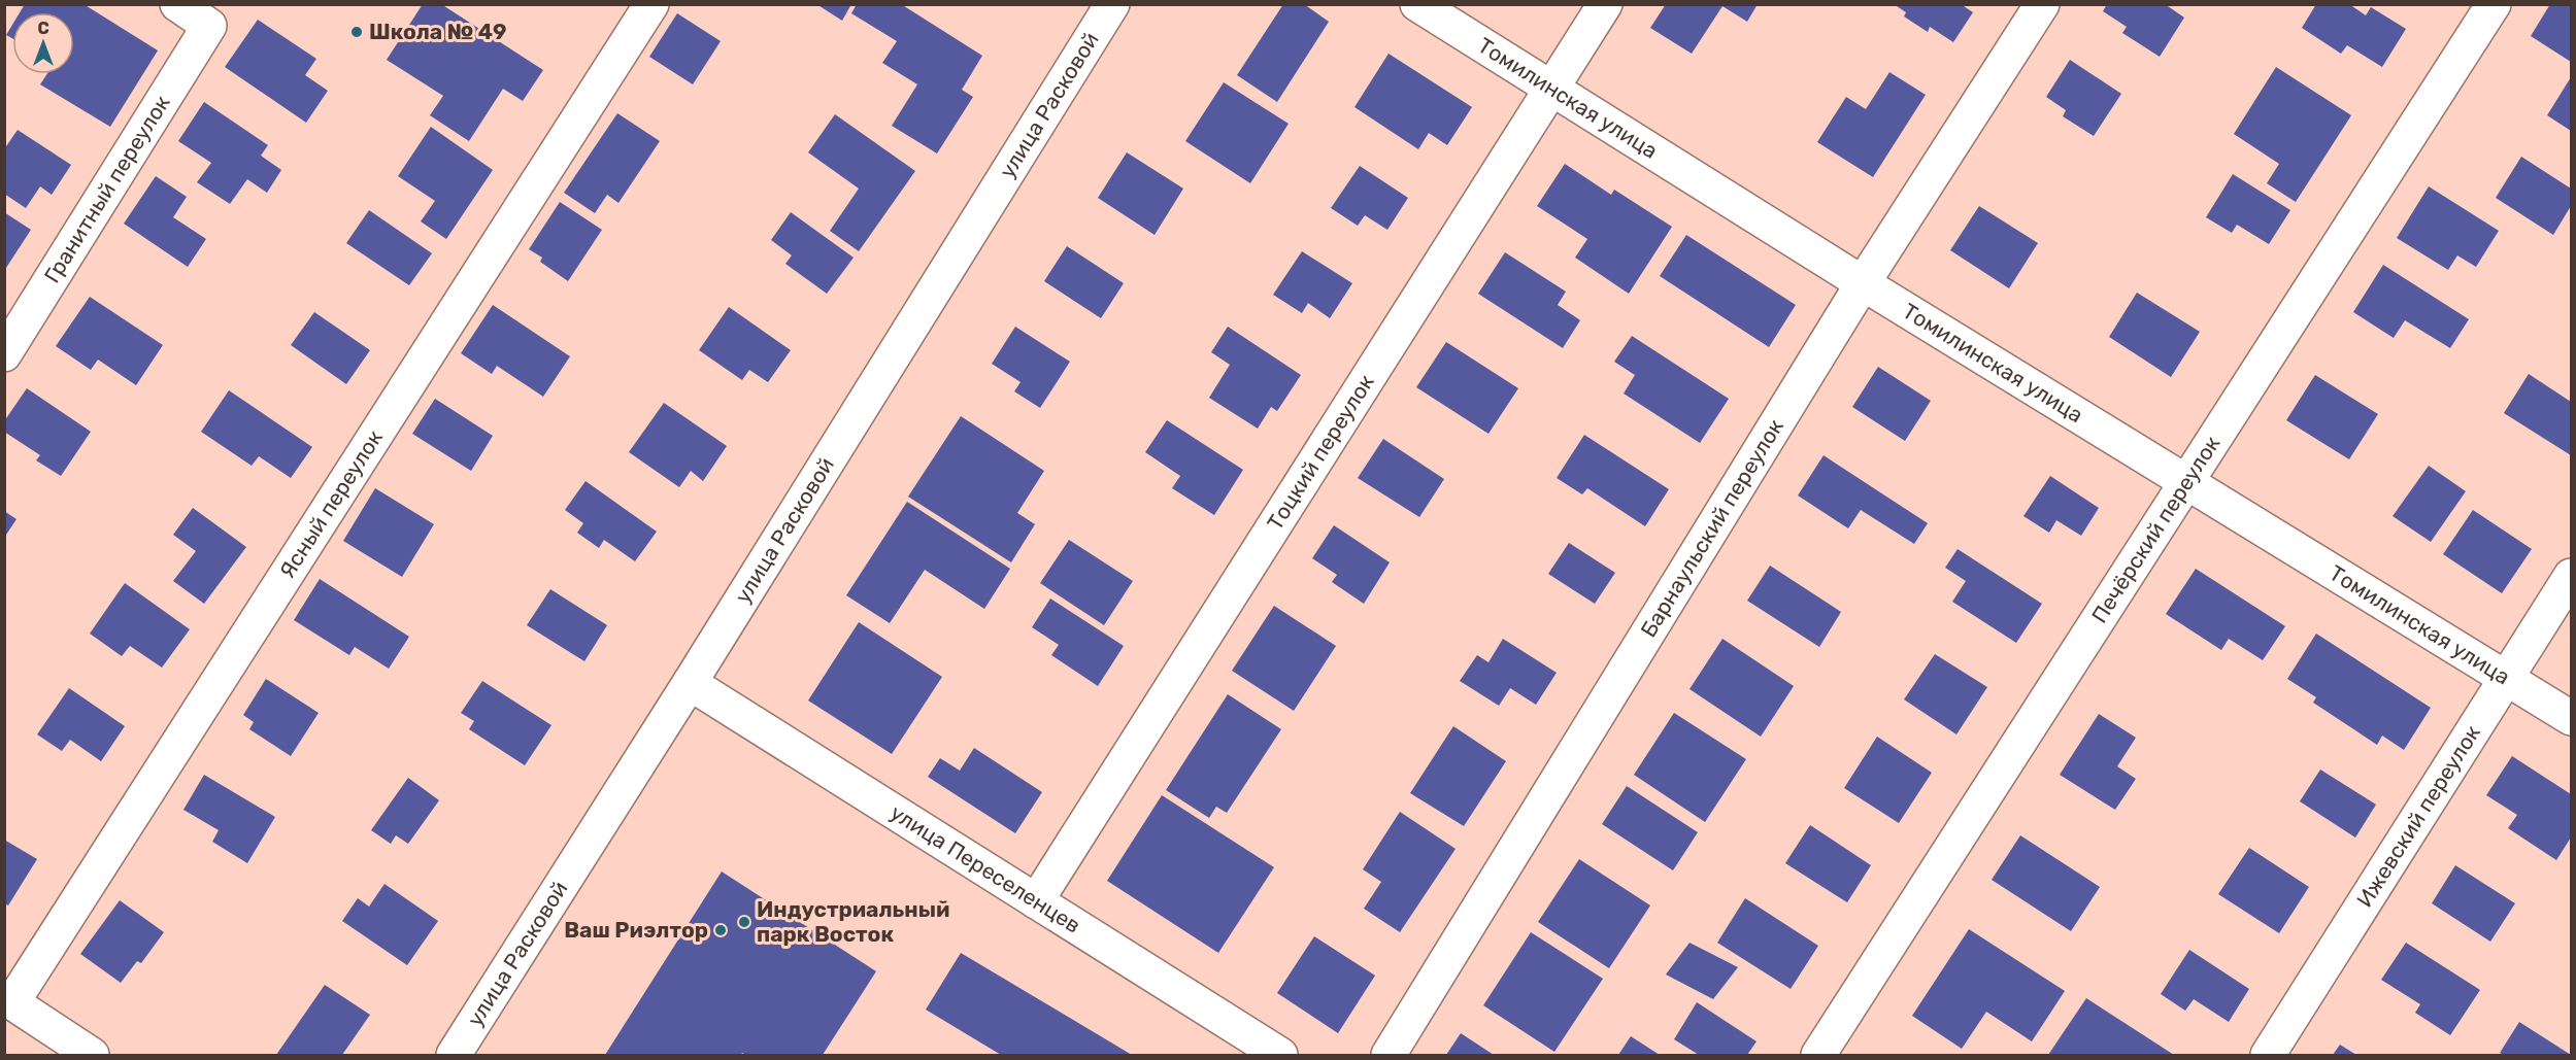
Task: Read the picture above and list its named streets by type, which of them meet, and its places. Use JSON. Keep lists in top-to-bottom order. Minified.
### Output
{"streets":{"street":["Томилинская улица","улица Расковой","Гранитный переулок","Тоцкий переулок","Ясный переулок","Барнаульский переулок","Печёрский переулок","Ижевский переулок","улица Переселенцев"]},"crossings":[["Томилинская улица","Тоцкий переулок"],["Томилинская улица","Барнаульский переулок"],["Томилинская улица","Печёрский переулок"],["Томилинская улица","Ижевский переулок"],["улица Расковой","улица Переселенцев"],["Тоцкий переулок","улица Переселенцев"]],"places":["Школа № 49","Индустриальный парк Восток","Ваш Риэлтор"],"north":"top"}
